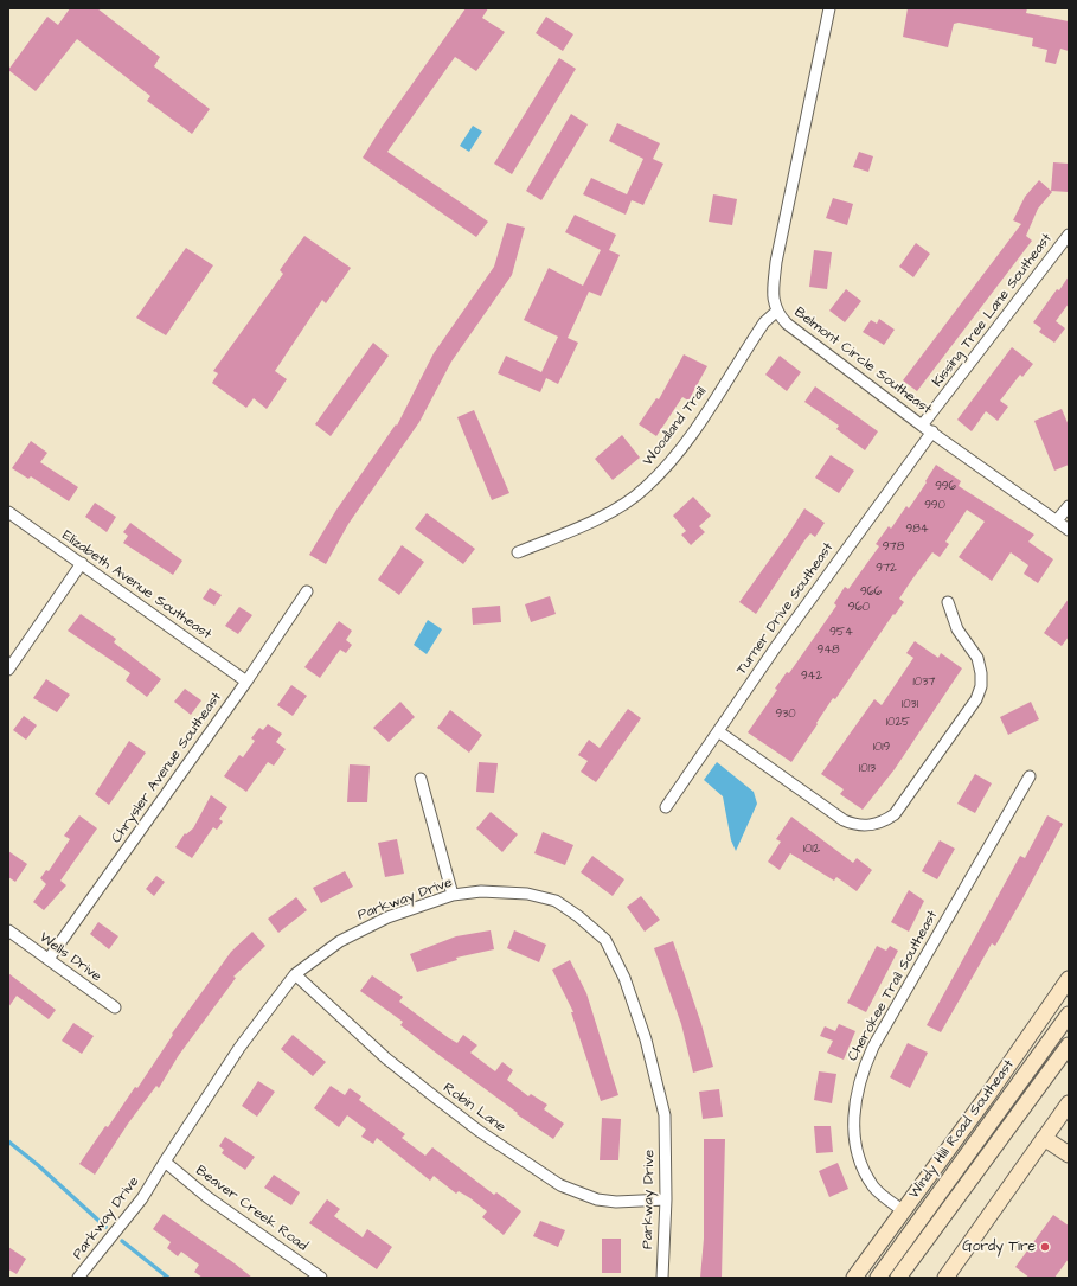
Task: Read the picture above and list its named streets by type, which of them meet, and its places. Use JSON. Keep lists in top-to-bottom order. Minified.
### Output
{"streets":{"street":["Kissing Tree Lane Southeast","Belmont Circle Southeast","Woodland Trail","Elizabeth Avenue Southeast","Turner Drive Southeast","Chrysler Avenue Southeast","Parkway Drive","Wells Drive","Cherokee Trail Southeast","Robin Lane","Windy Hill Road Southeast","Beaver Creek Road"]},"crossings":[["Kissing Tree Lane Southeast","Belmont Circle Southeast"],["Belmont Circle Southeast","Woodland Trail"],["Belmont Circle Southeast","Turner Drive Southeast"],["Elizabeth Avenue Southeast","Chrysler Avenue Southeast"],["Chrysler Avenue Southeast","Wells Drive"],["Parkway Drive","Robin Lane"],["Parkway Drive","Beaver Creek Road"],["Cherokee Trail Southeast","Windy Hill Road Southeast"]],"places":["Gordy Tire"],"house_numbers":["996","990","984","978","972","966","960","954","948","942","1037","1031","930","1025","1019","1013","1012"]}
